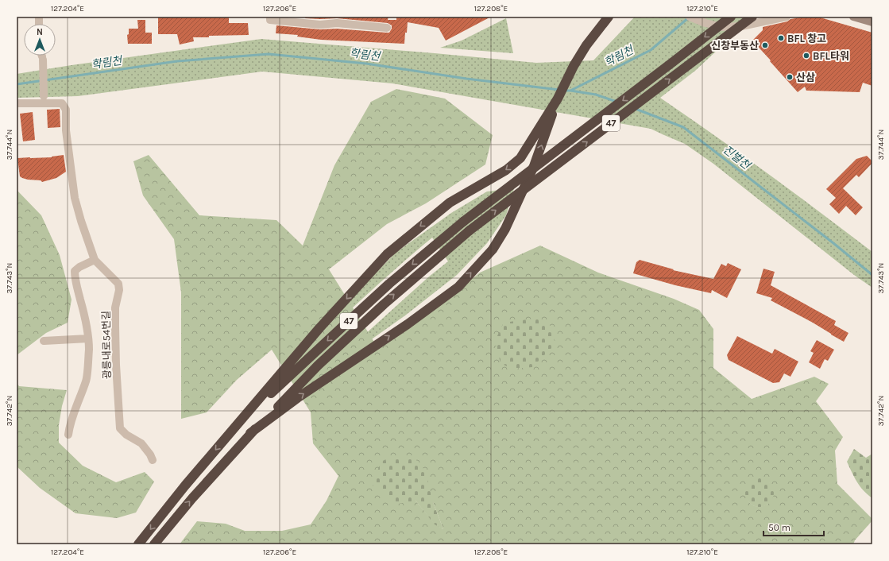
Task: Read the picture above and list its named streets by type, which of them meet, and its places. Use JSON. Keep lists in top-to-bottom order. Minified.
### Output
{"streets":{"highway":["47"],"street":["광릉내로54번길"]},"water":["학림천","진벌천"],"places":["BFL 창고","신창부동산","BFL타워","산삼"],"scale_bar":"50 m","north":"top","coordinates":["127.204°E","127.206°E","127.208°E","127.210°E","37.744°N","37.743°N","37.742°N"]}
